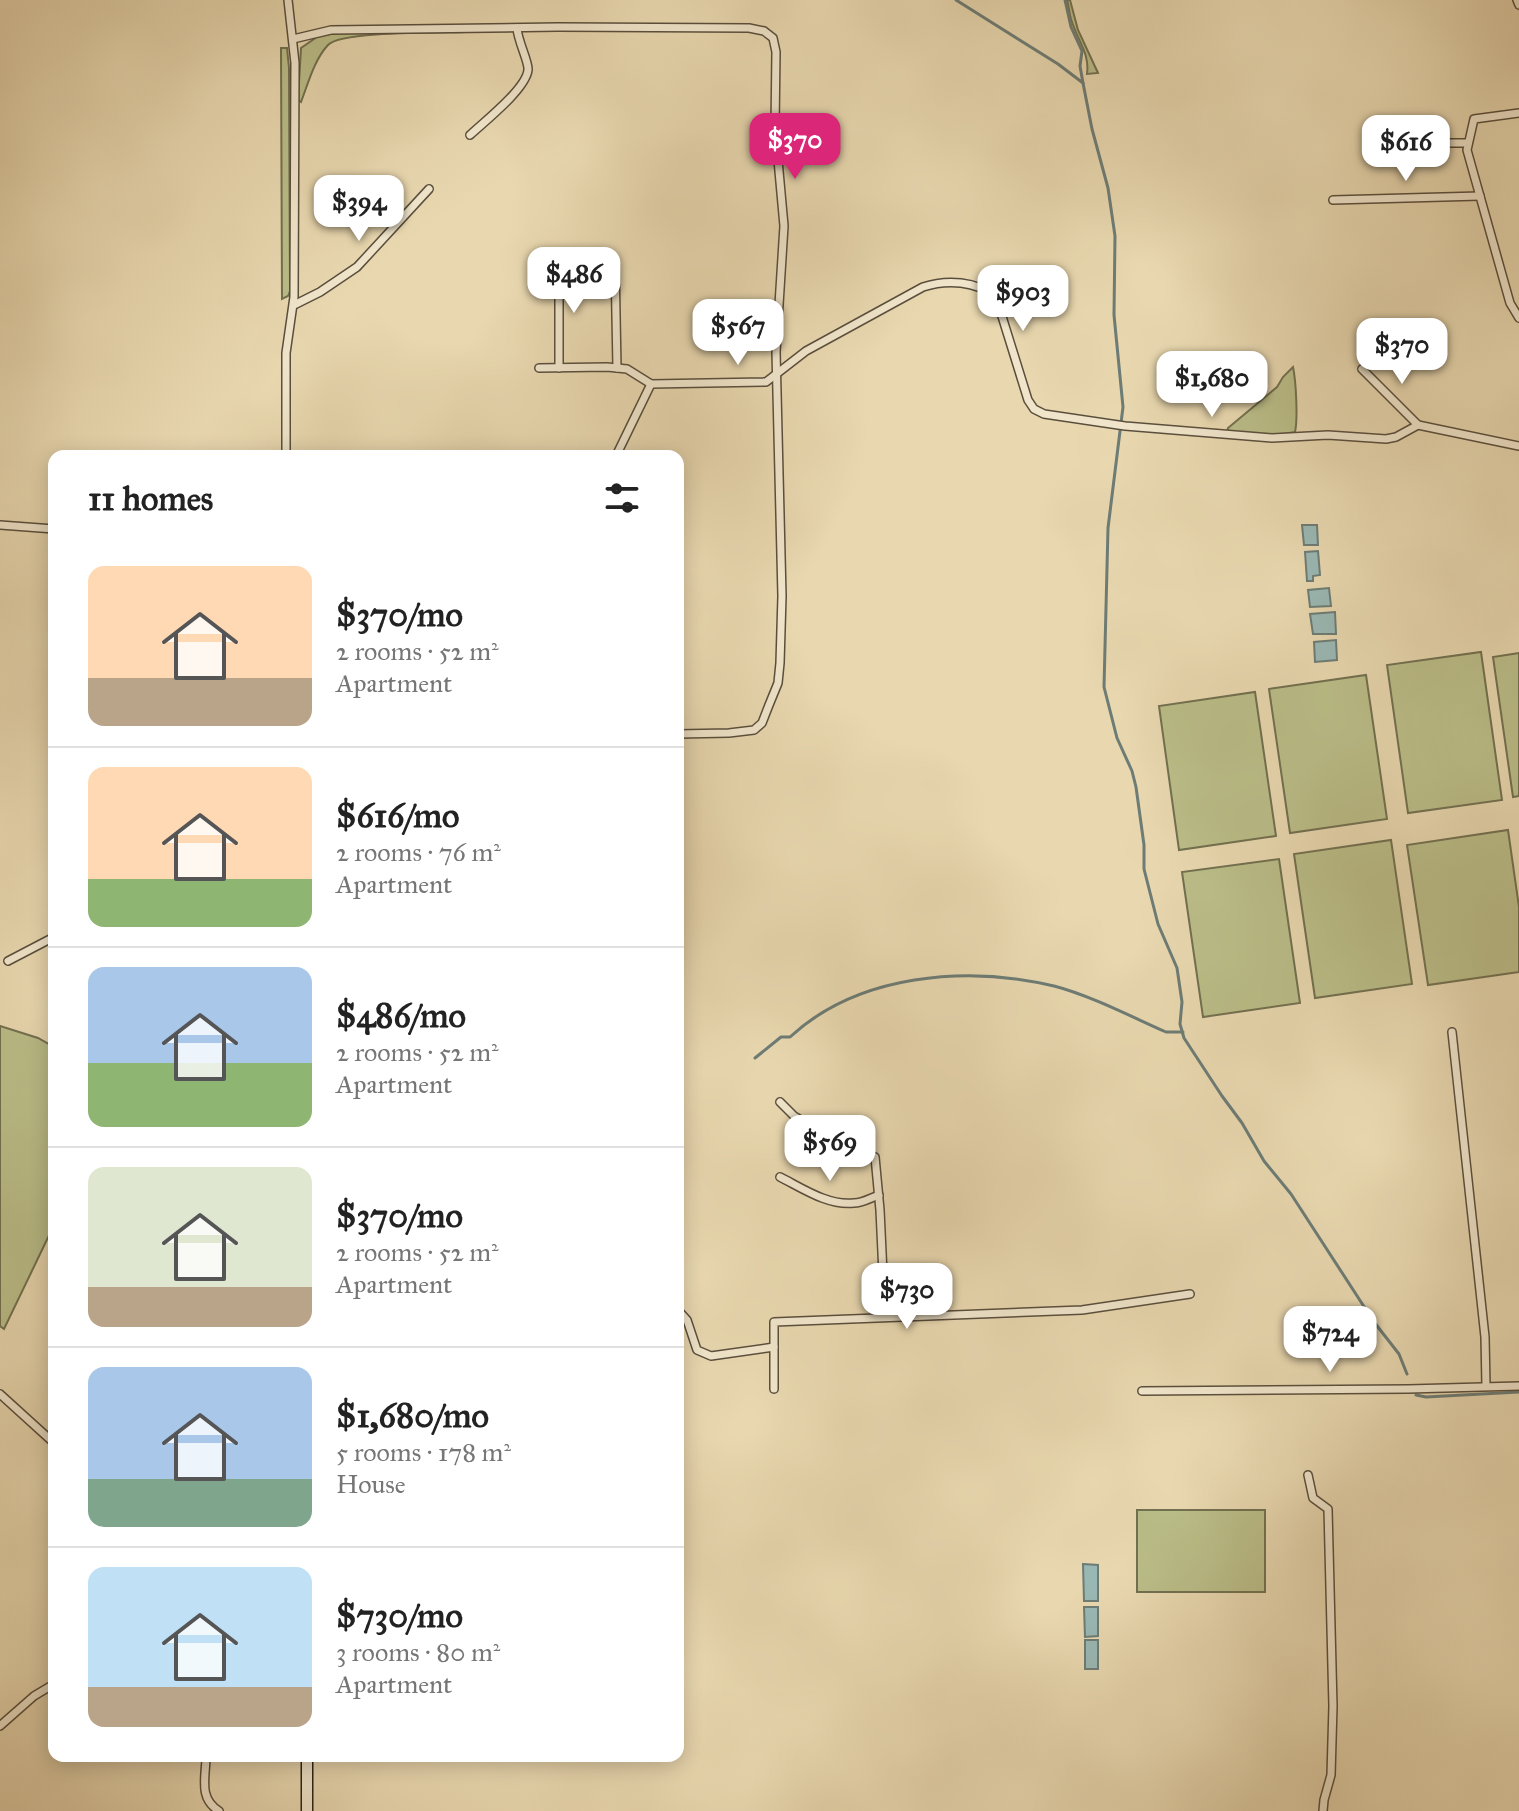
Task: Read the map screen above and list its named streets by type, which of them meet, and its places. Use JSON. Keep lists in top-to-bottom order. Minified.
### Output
{"page":{"price":["$370","$616","$394","$486","$903","$567","$370","$1,680","$569","$730","$724"],"heading":"11 homes","list":[{"name":"$370/mo","note":"2 rooms · 52 m² · Apartment"},{"name":"$616/mo","note":"2 rooms · 76 m² · Apartment"},{"name":"$486/mo","note":"2 rooms · 52 m² · Apartment"},{"name":"$370/mo","note":"2 rooms · 52 m² · Apartment"},{"name":"$1,680/mo","note":"5 rooms · 178 m² · House"},{"name":"$730/mo","note":"3 rooms · 80 m² · Apartment"}]}}
